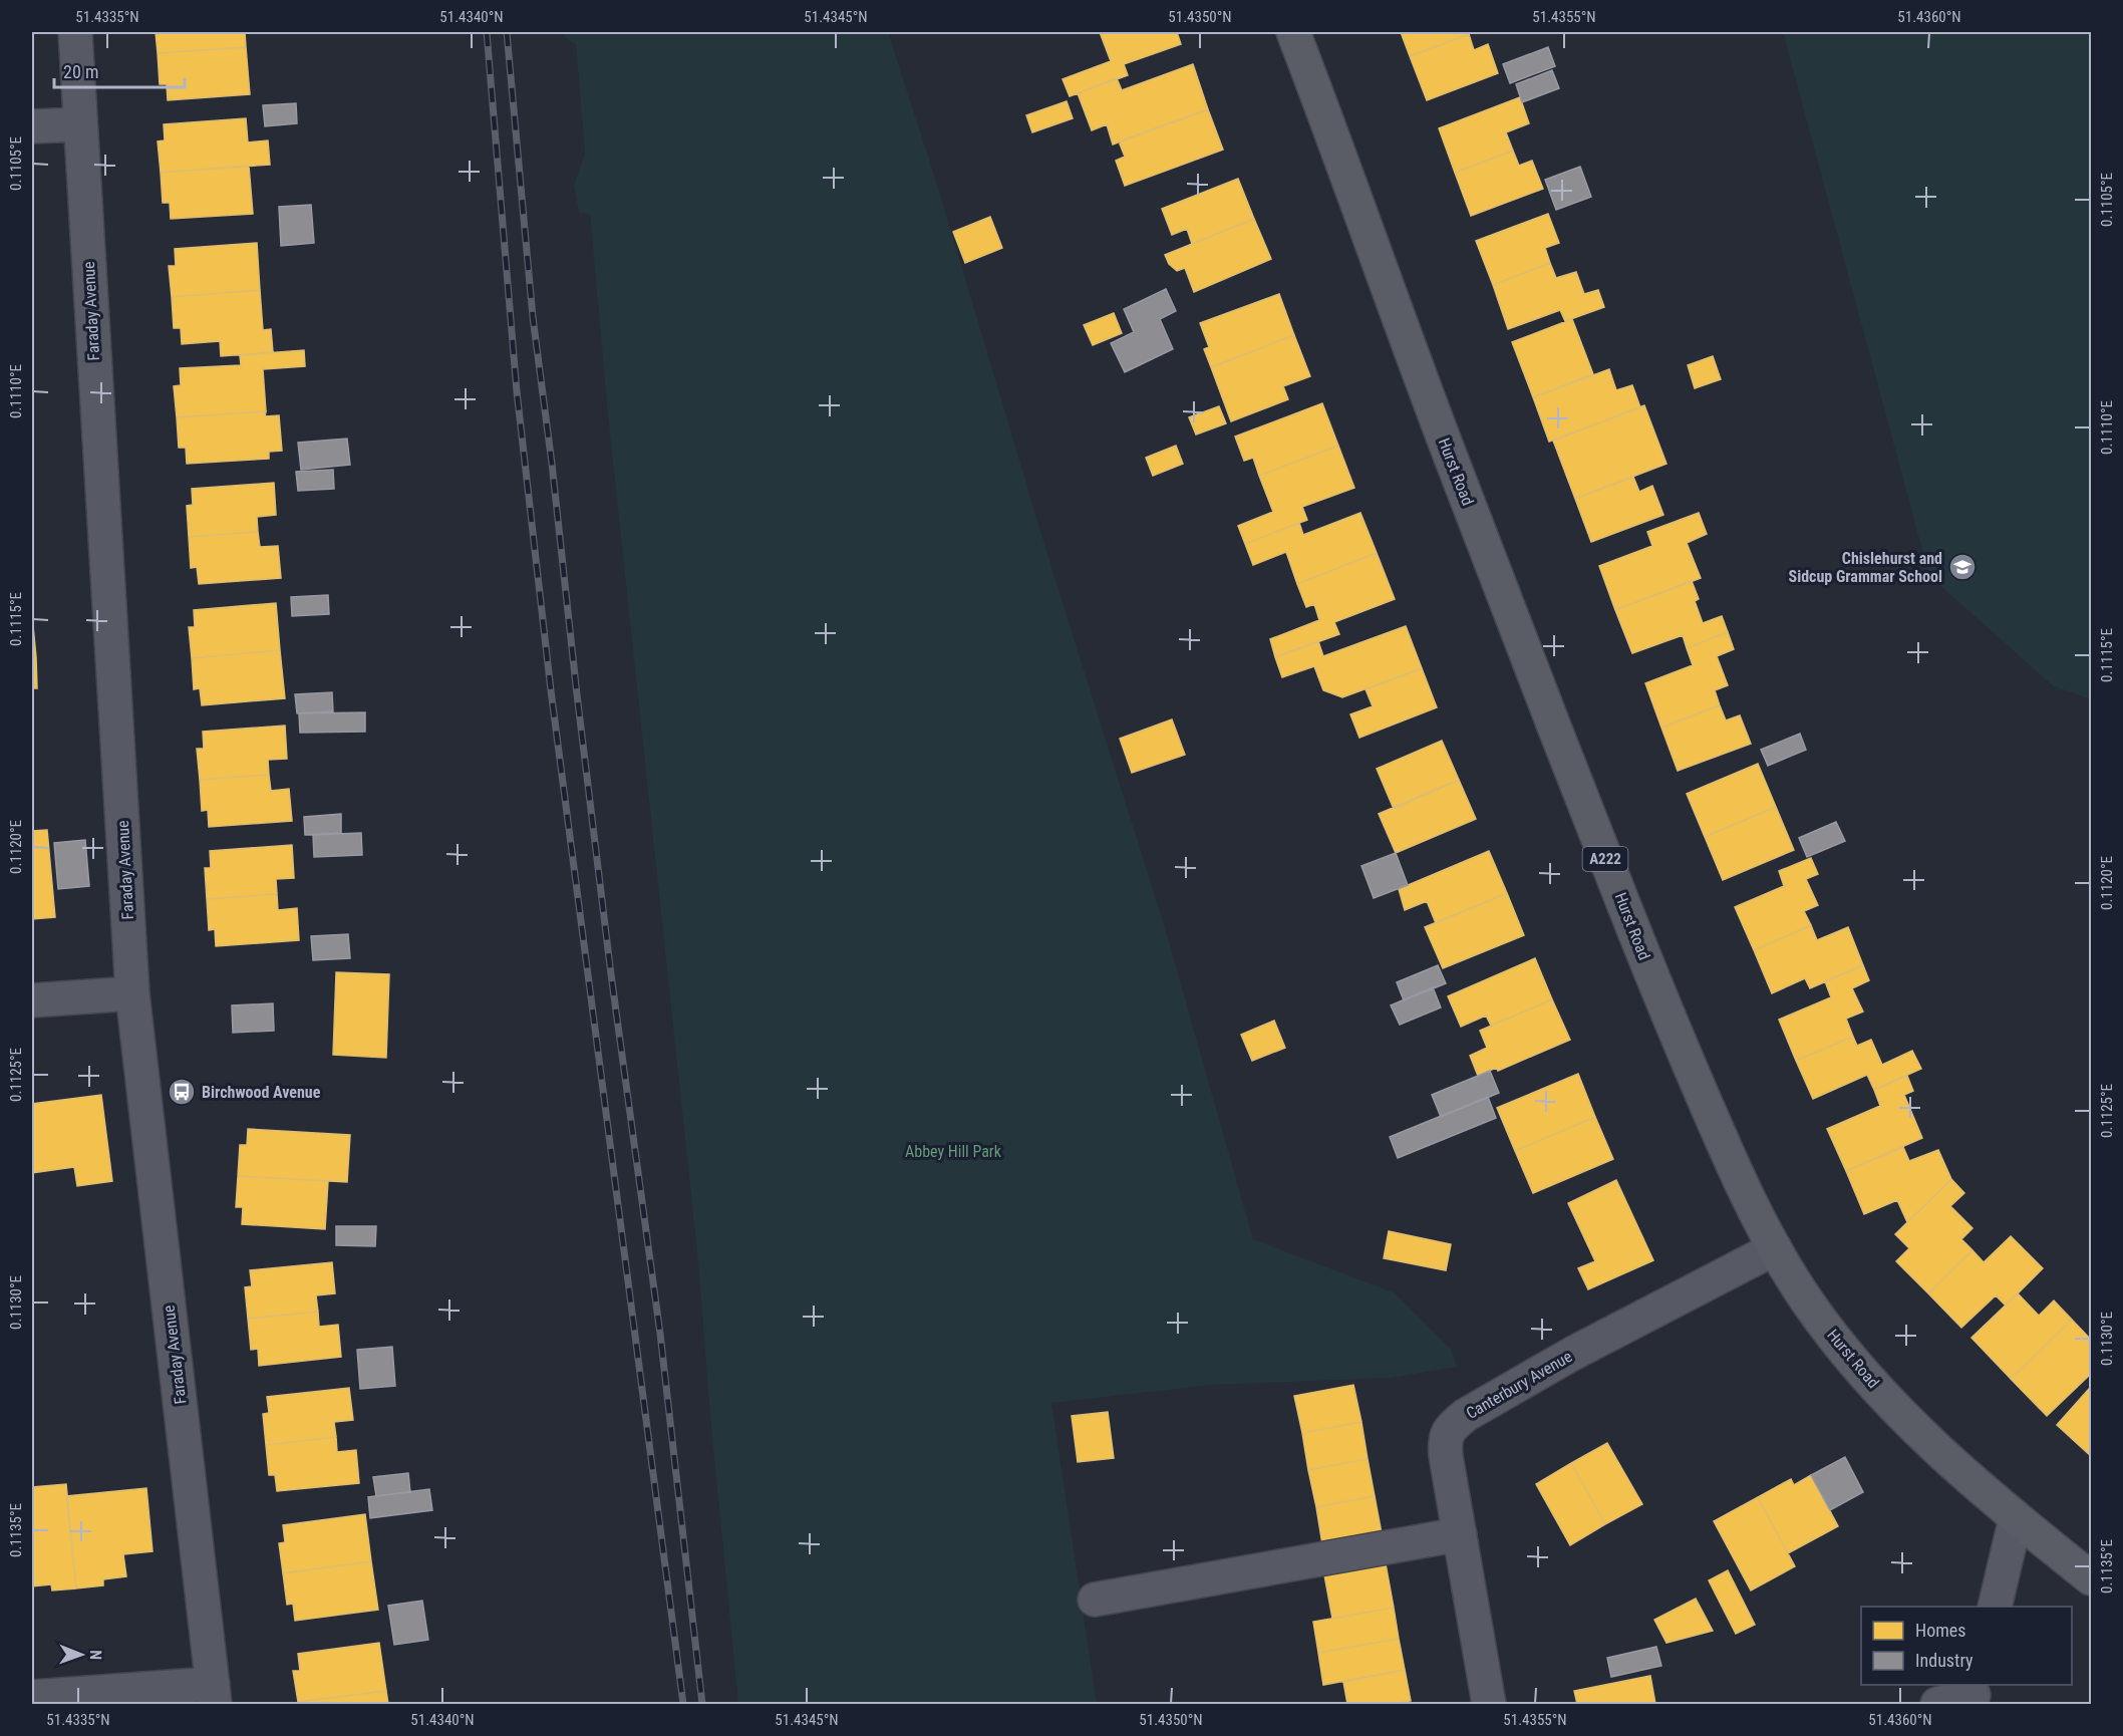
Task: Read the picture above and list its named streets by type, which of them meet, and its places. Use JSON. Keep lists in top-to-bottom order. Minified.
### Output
{"streets":{"main road":["Hurst Road","A222"],"street":["Faraday Avenue","Canterbury Avenue"]},"crossings":[["Hurst Road","Canterbury Avenue"]],"parks":["Abbey Hill Park"],"places":{"school or university":["Chislehurst and Sidcup Grammar School"],"bus stop":["Birchwood Avenue"]},"legend":["Homes","Industry"],"scale_bar":"20 m","north":"right","coordinates":["51.4335°N","51.4340°N","51.4345°N","51.4350°N","51.4355°N","51.4360°N","0.1105°E","0.1110°E","0.1115°E","0.1120°E","0.1125°E","0.1130°E","0.1135°E"]}
